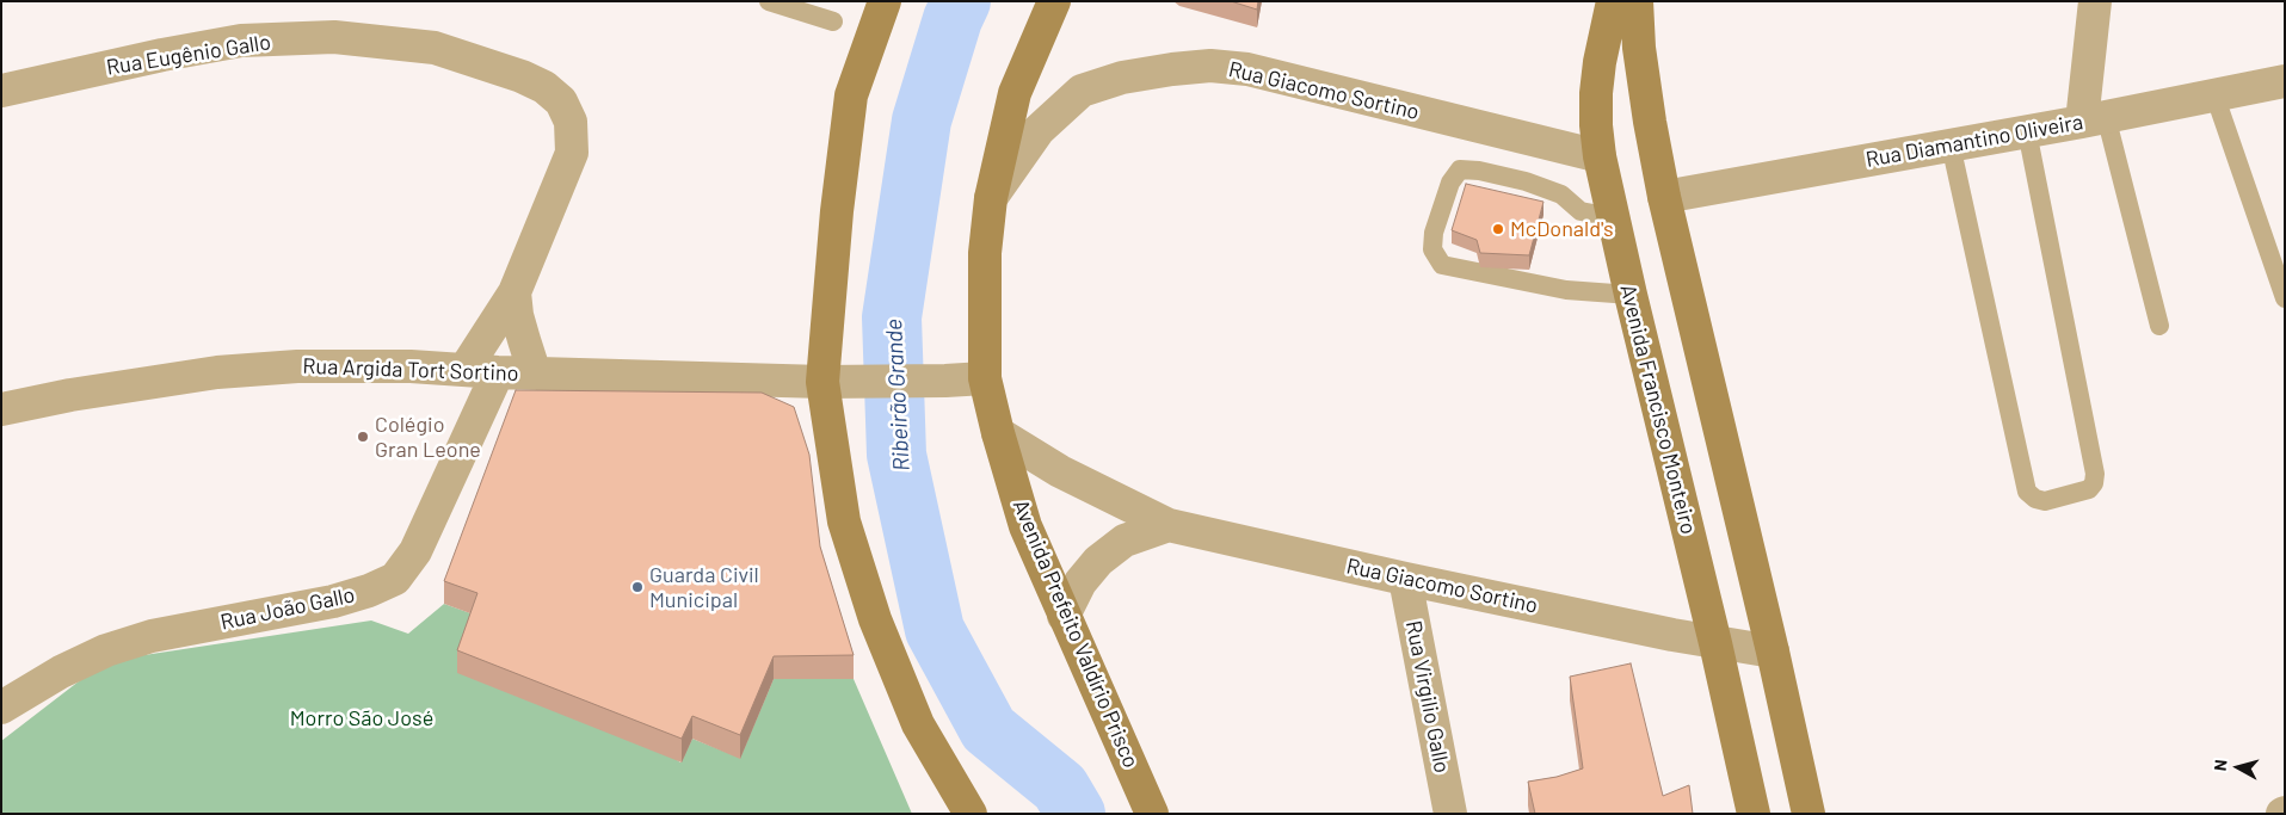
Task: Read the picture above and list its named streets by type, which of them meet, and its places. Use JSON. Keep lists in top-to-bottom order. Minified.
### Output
{"streets":{"main road":["Avenida Francisco Monteiro","Avenida Prefeito Valdírio Prisco"],"street":["Rua Eugênio Gallo","Rua Giacomo Sortino","Rua Diamantino Oliveira","Rua Argida Tort Sortino","Rua João Gallo","Rua Virgilio Gallo"]},"crossings":[["Rua Giacomo Sortino","Avenida Francisco Monteiro"],["Rua Giacomo Sortino","Avenida Prefeito Valdírio Prisco"],["Rua Giacomo Sortino","Rua Virgilio Gallo"],["Rua Argida Tort Sortino","Rua João Gallo"],["Rua Argida Tort Sortino","Avenida Prefeito Valdírio Prisco"]],"water":["Ribeirão Grande"],"parks":["Morro São José"],"places":["McDonald's","Colégio Gran Leone","Guarda Civil Municipal"],"north":"left"}
